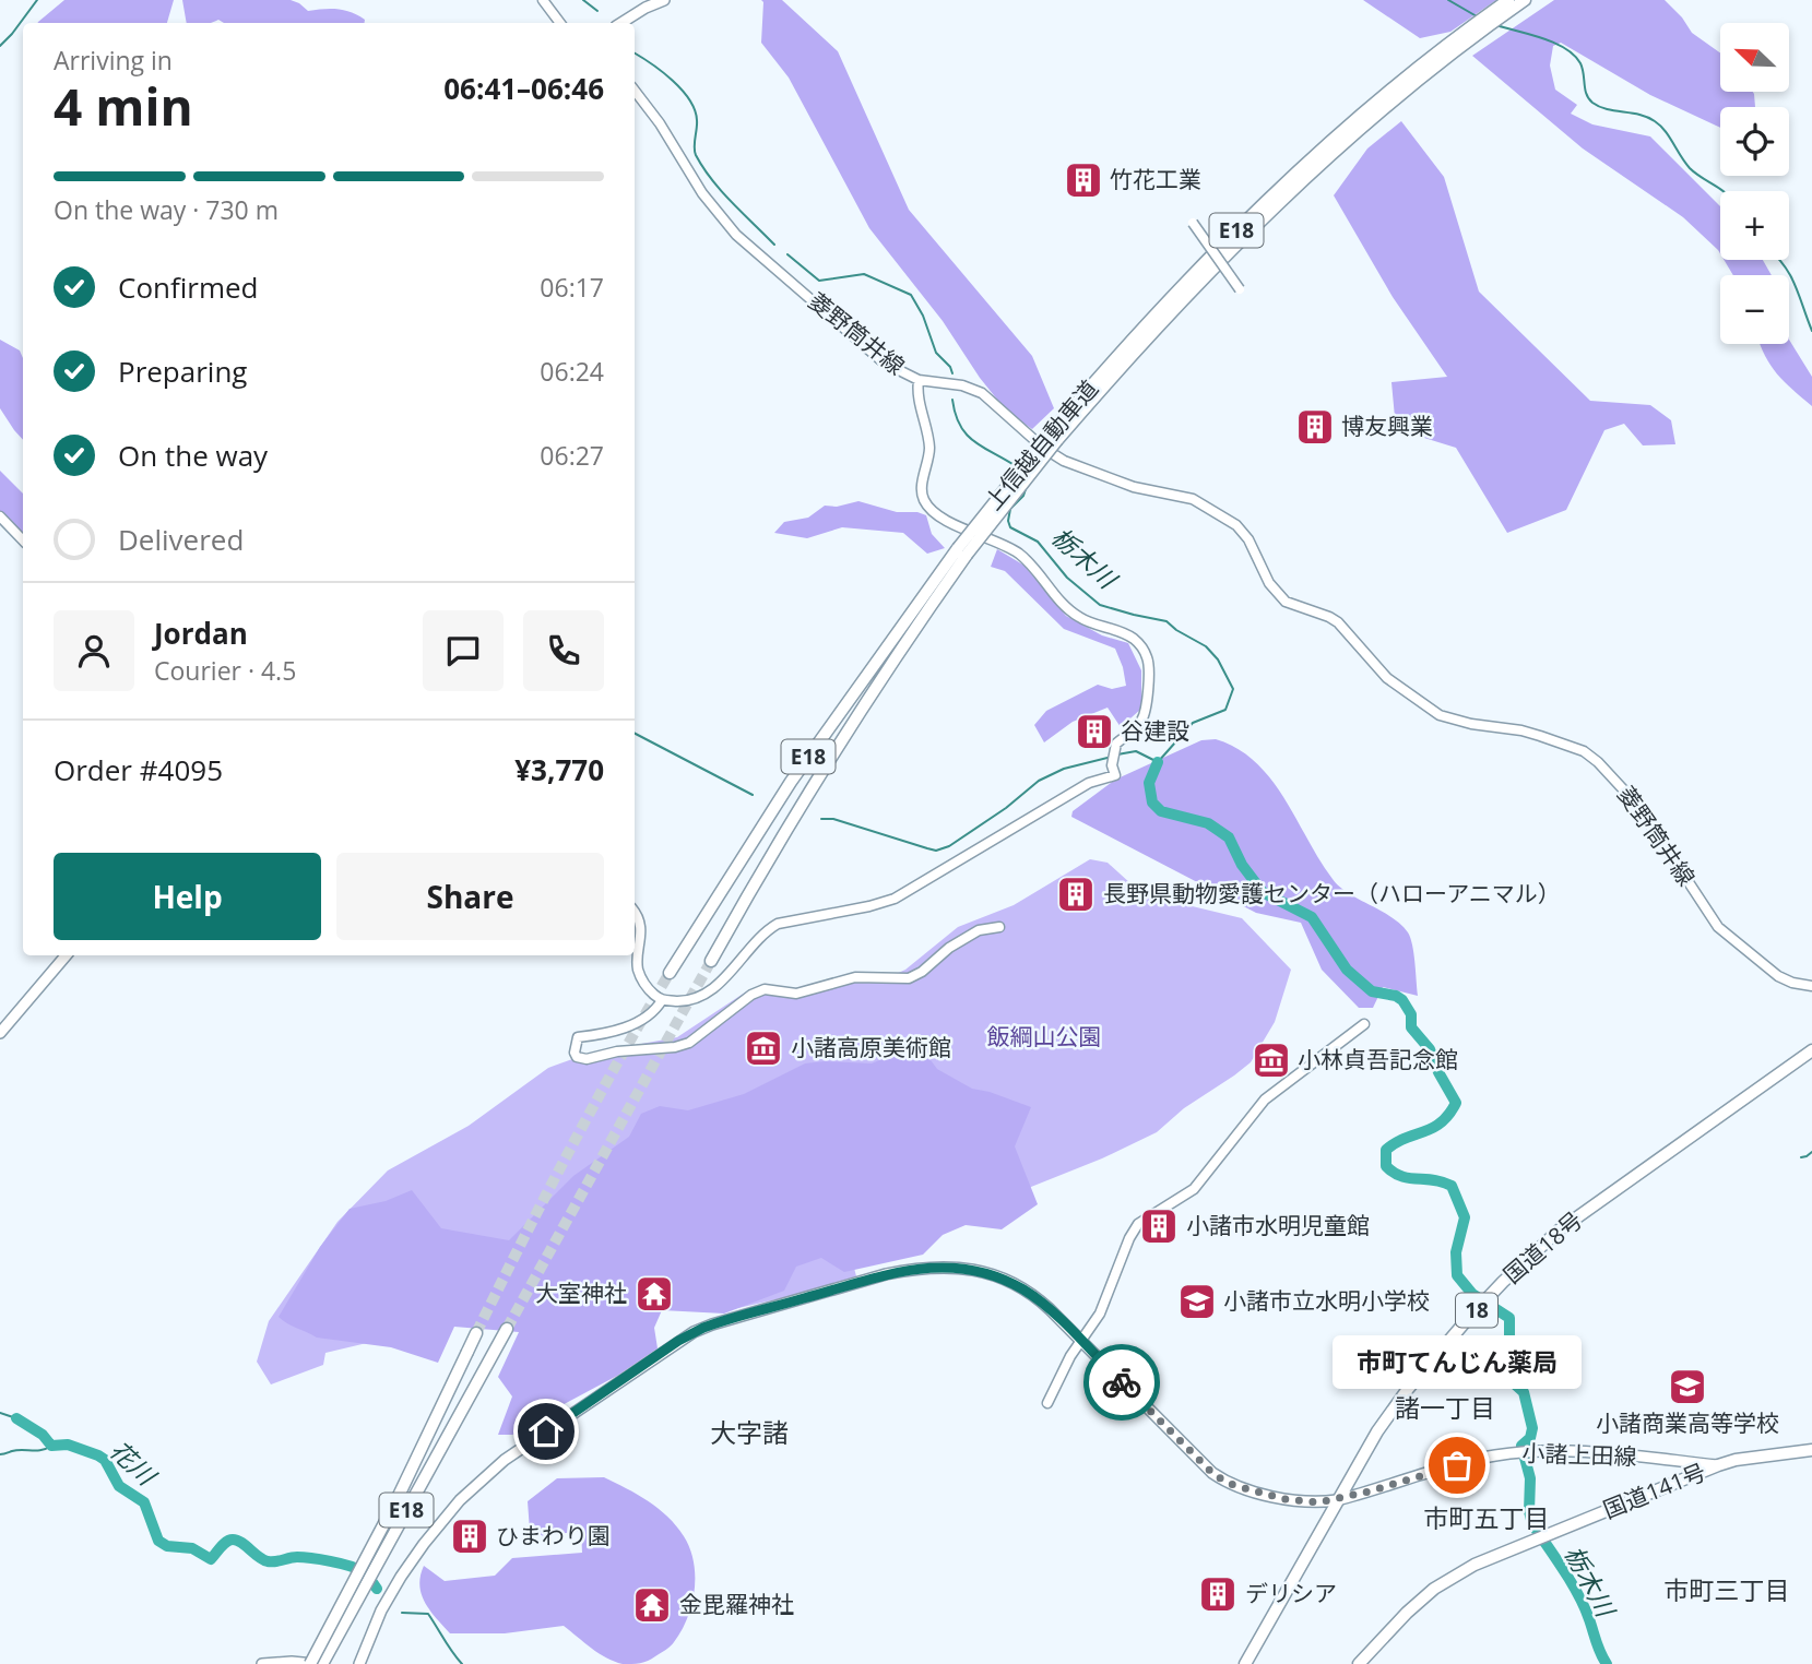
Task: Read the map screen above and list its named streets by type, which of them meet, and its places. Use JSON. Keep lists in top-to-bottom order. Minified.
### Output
{"streets":{"highway":["E18","上信越自動車道","国道18号","18","国道141号"],"main road":["小諸上田線"],"street":["菱野筒井線"]},"crossings":[["国道18号","小諸上田線"],["小諸上田線","国道141号"]],"districts":["諸一丁目","大字諸","市町五丁目","市町三丁目"],"water":["栃木川","花川"],"parks":["飯綱山公園"],"places":{"building":["竹花工業","博友興業","谷建設","長野県動物愛護センター（ハローアニマル）","小諸市水明児童館","ひまわり園","デリシア"],"museum":["小諸高原美術館","小林貞吾記念館"],"temple":["大室神社","金毘羅神社"],"school or university":["小諸市立水明小学校","小諸商業高等学校"],"other":["市町てんじん薬局"]},"north":"top left","page":{"map_buttons":["+","−"],"heading":["4 min","Arriving in","06:41–06:46"],"panel":["Jordan","Courier · 4.5","Order #4095","¥3,770"],"bar":"On the way · 730 m","list":[["Confirmed","06:17"],["Preparing","06:24"],["On the way","06:27"],"Delivered"],"buttons":["Help","Share"],"bubble":"市町てんじん薬局"}}
